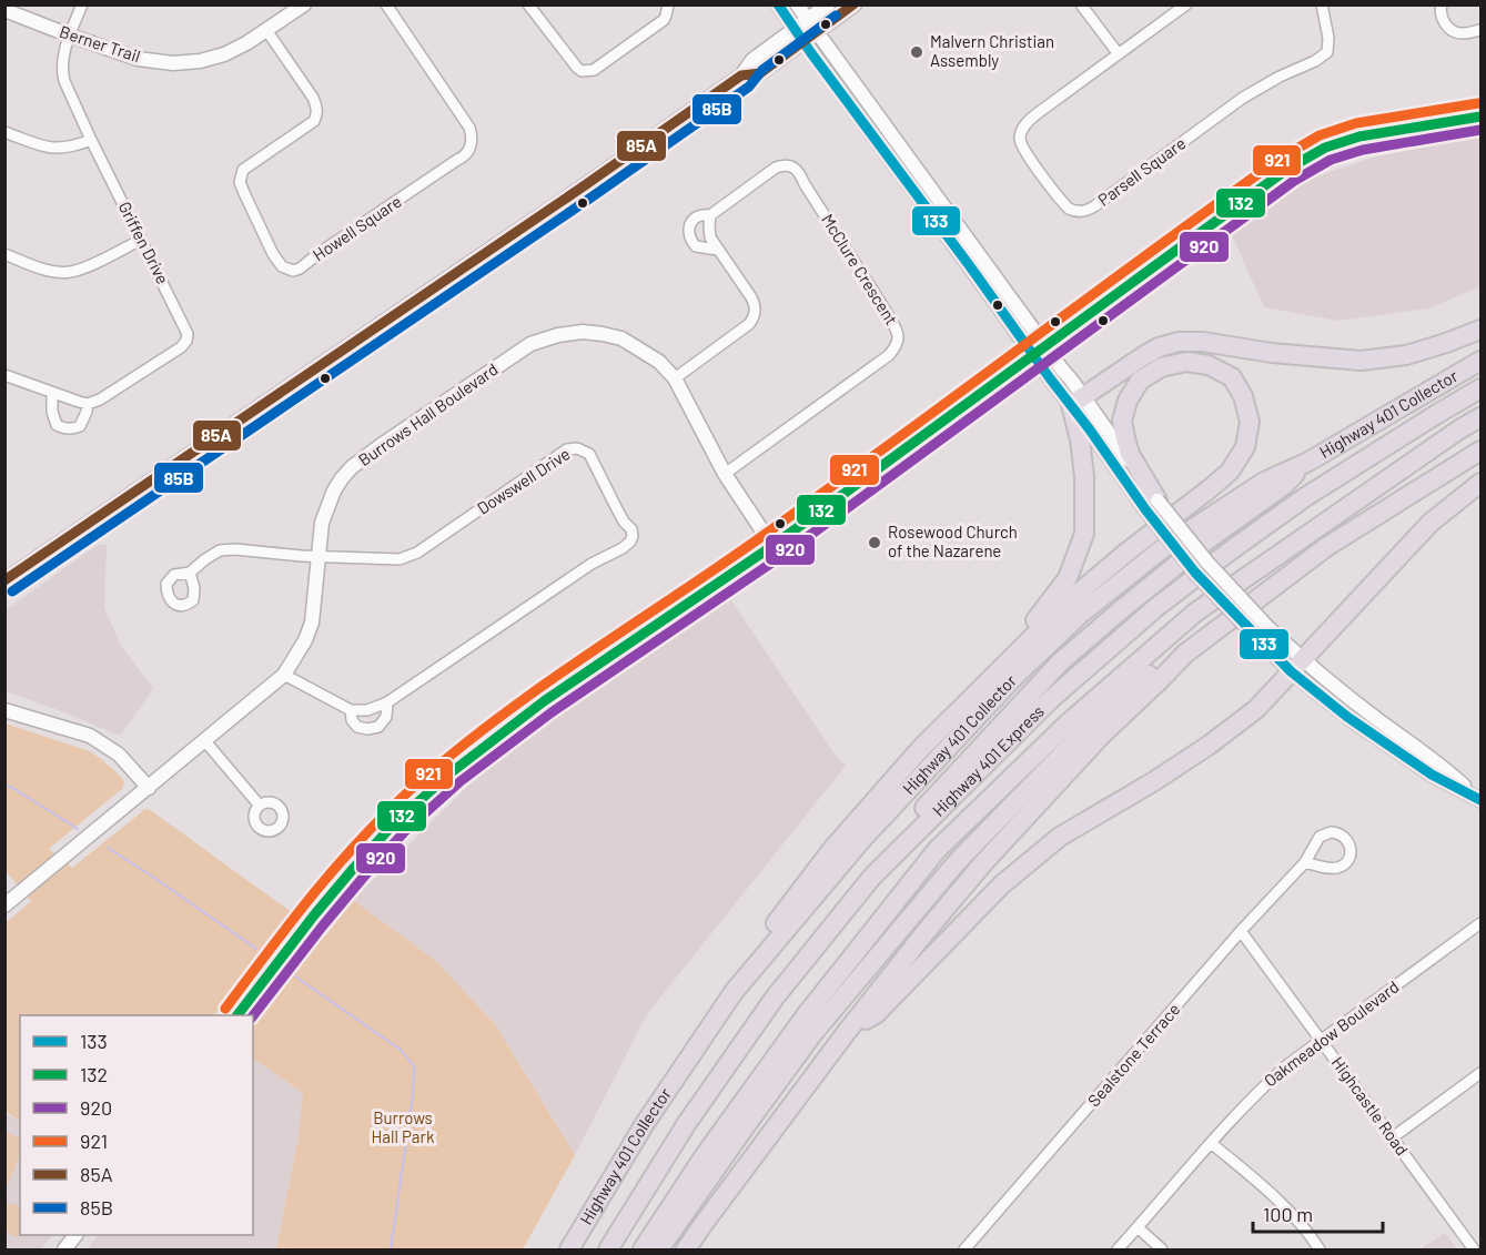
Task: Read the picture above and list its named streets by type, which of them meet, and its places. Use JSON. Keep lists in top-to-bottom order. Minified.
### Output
{"streets":{"highway":["Highway 401 Collector","Highway 401 Express"],"main road":["Berner Trail","Burrows Hall Boulevard"],"street":["Parsell Square","Howell Square","Griffen Drive","McClure Crescent","Dowswell Drive","Oakmeadow Boulevard","Sealstone Terrace","Highcastle Road"]},"crossings":[["Berner Trail","Howell Square"],["Berner Trail","Griffen Drive"],["McClure Crescent","Burrows Hall Boulevard"],["Burrows Hall Boulevard","Dowswell Drive"],["Oakmeadow Boulevard","Highcastle Road"],["Sealstone Terrace","Highcastle Road"]],"parks":["Burrows Hall Park"],"places":["Malvern Christian Assembly","Rosewood Church of the Nazarene"],"lines":["transit line 133","transit line 85A","transit line 85B","transit line 921","transit line 132","transit line 920"],"legend":["133","132","920","921","85A","85B"],"scale_bar":"100 m"}
